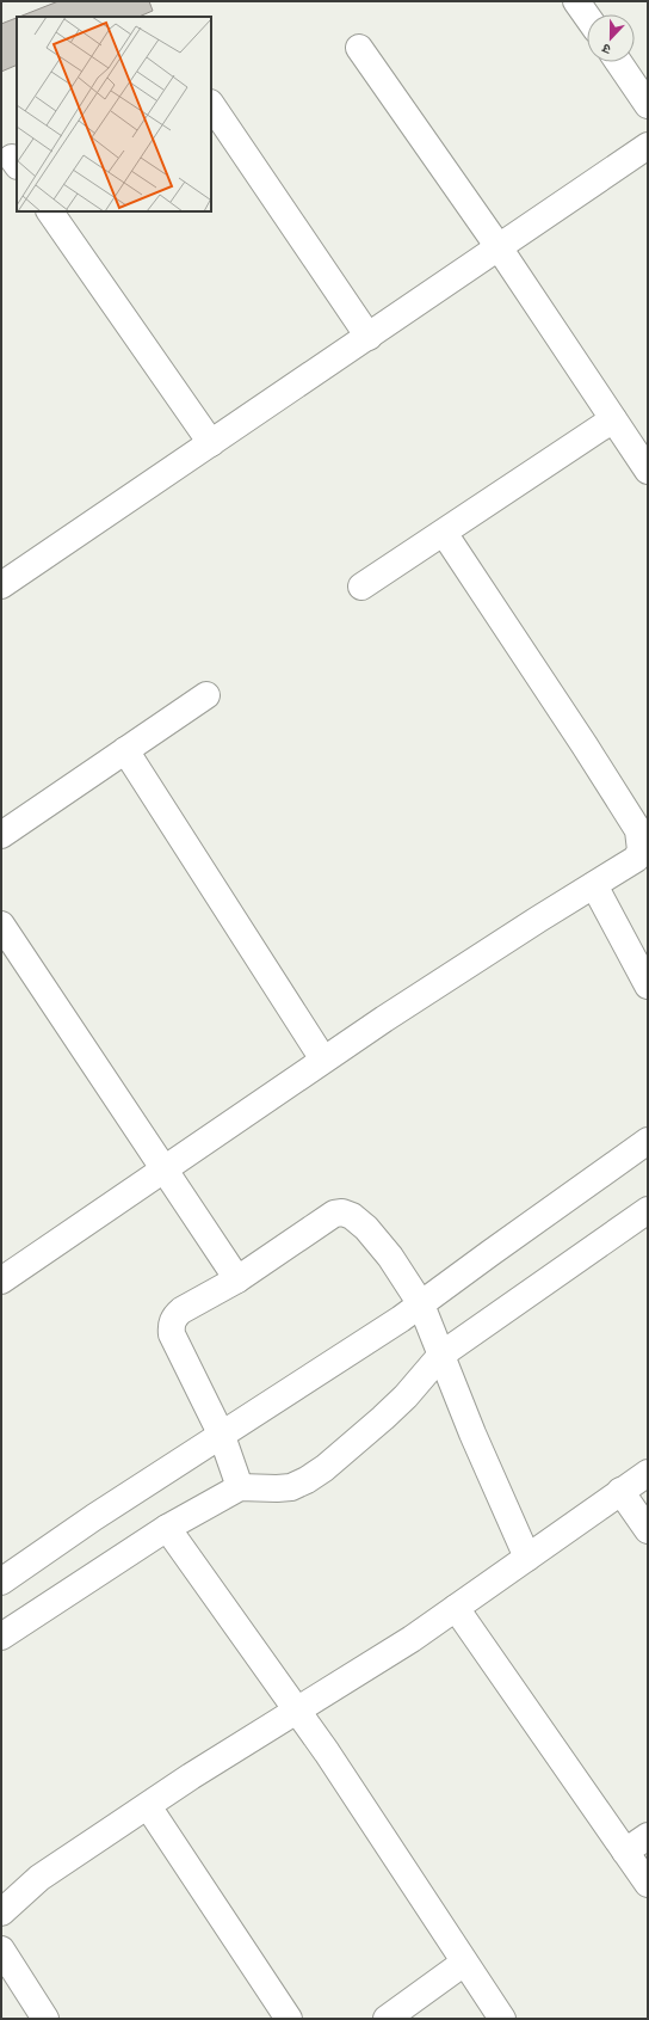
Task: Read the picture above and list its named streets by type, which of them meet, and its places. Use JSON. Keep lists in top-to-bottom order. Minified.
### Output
{"north":"bottom"}
